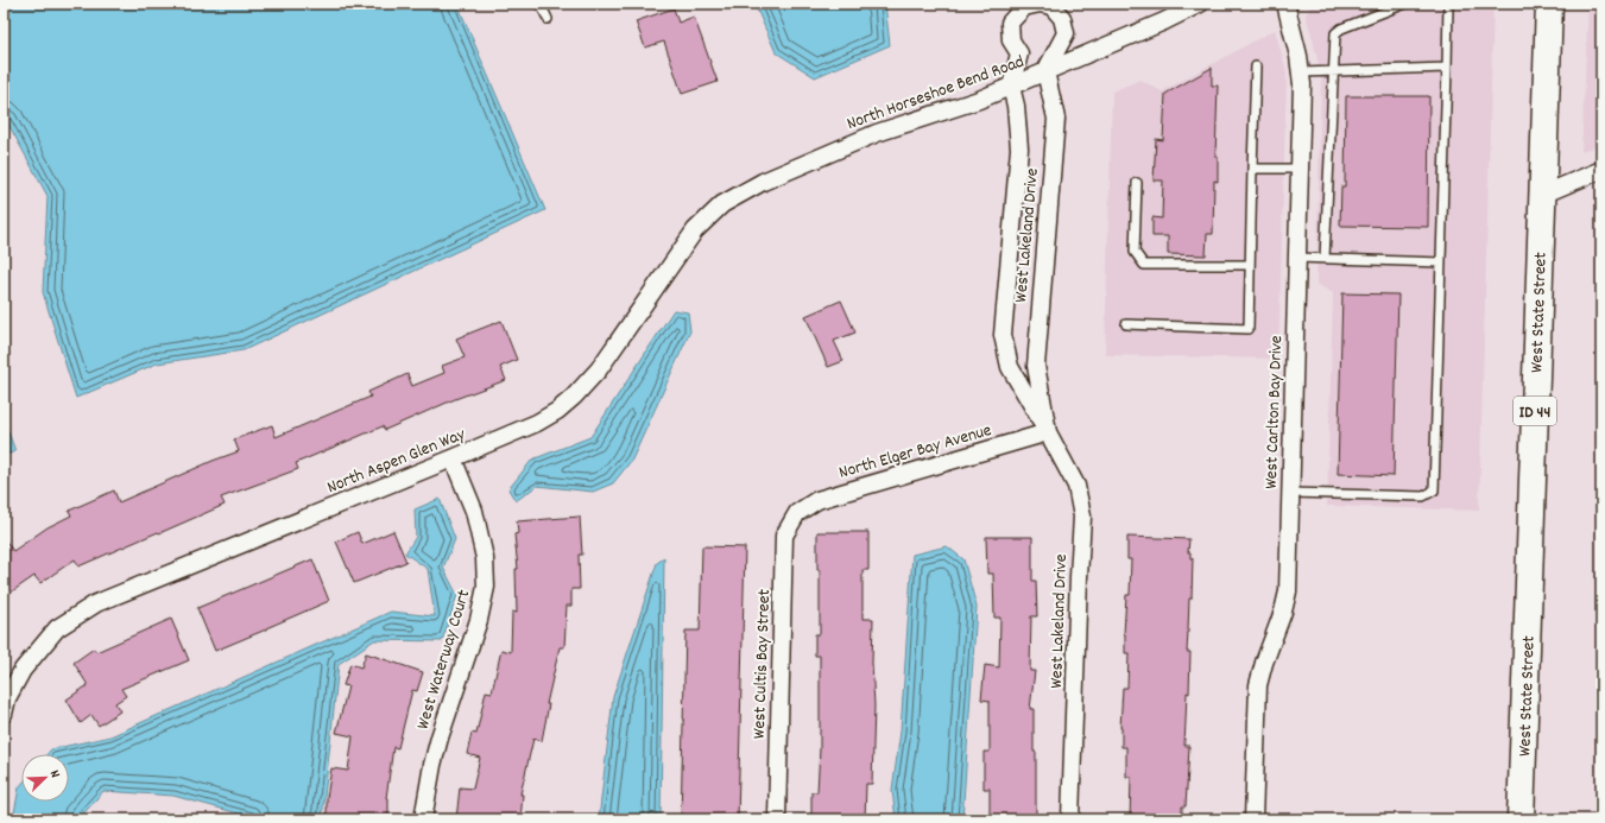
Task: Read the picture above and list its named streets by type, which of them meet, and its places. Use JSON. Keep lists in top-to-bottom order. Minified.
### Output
{"streets":{"main road":["West State Street","ID 44"],"street":["North Horseshoe Bend Road","West Lakeland Drive","West Carlton Bay Drive","North Elger Bay Avenue","North Aspen Glen Way","West Waterway Court","West Cultis Bay Street"]},"crossings":[["North Horseshoe Bend Road","West Lakeland Drive"],["North Horseshoe Bend Road","North Aspen Glen Way"],["West Lakeland Drive","North Elger Bay Avenue"],["North Elger Bay Avenue","West Cultis Bay Street"],["North Aspen Glen Way","West Waterway Court"]],"north":"top right"}
